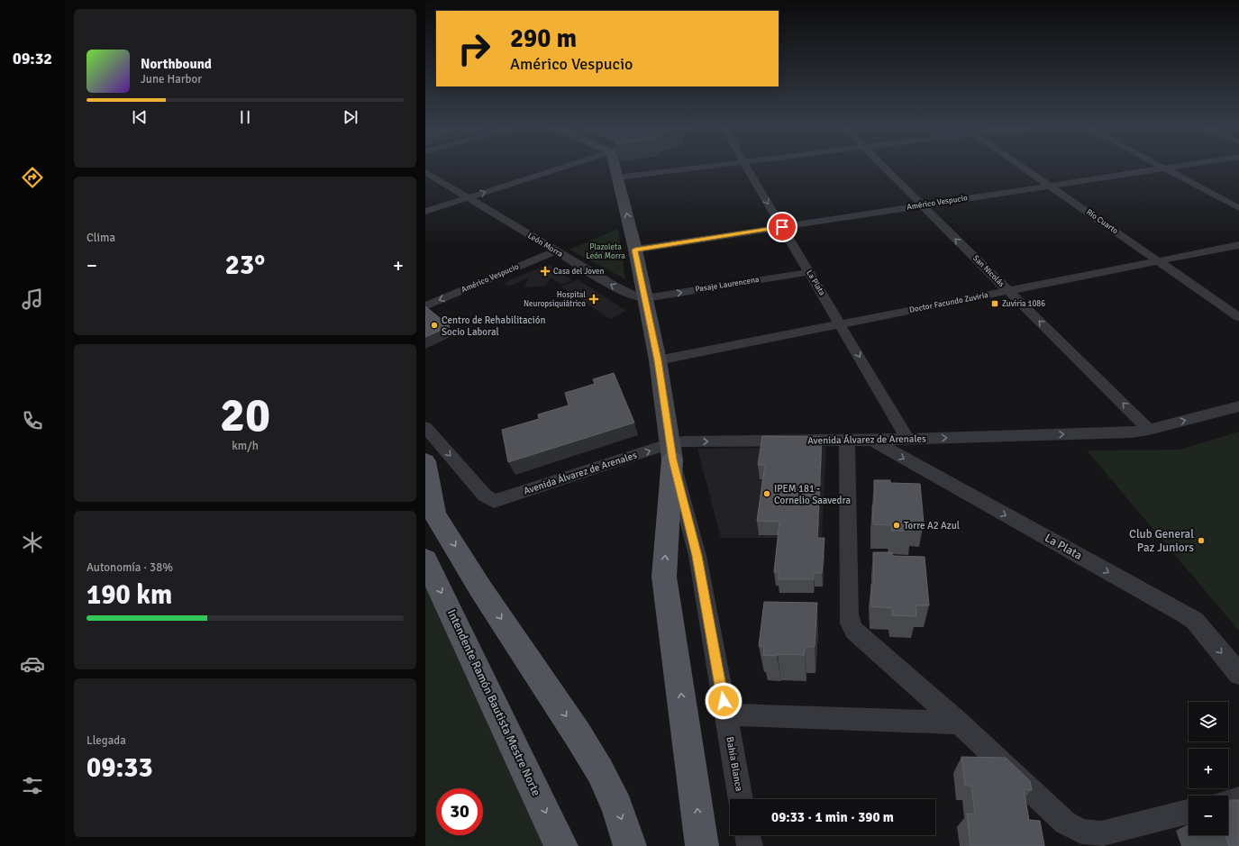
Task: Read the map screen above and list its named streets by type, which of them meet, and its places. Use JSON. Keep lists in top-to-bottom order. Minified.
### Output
{"streets":{"main road":["Intendente Ramón Bautista Mestre Norte"],"street":["Américo Vespucio","Río Cuarto","León Morra","San Nicolás","La Plata","Pasaje Laurencena","Doctor Facundo Zuviría","Avenida Álvarez de Arenales","Bahía Blanca"]},"crossings":[["Américo Vespucio","Río Cuarto"],["Américo Vespucio","León Morra"],["Américo Vespucio","San Nicolás"],["Américo Vespucio","La Plata"],["Américo Vespucio","Bahía Blanca"],["Río Cuarto","Doctor Facundo Zuviría"],["León Morra","Pasaje Laurencena"],["León Morra","Bahía Blanca"],["San Nicolás","Doctor Facundo Zuviría"],["San Nicolás","Avenida Álvarez de Arenales"],["La Plata","Pasaje Laurencena"],["La Plata","Doctor Facundo Zuviría"],["La Plata","Avenida Álvarez de Arenales"],["Pasaje Laurencena","Bahía Blanca"],["Doctor Facundo Zuviría","Bahía Blanca"],["Avenida Álvarez de Arenales","Bahía Blanca"]],"one_way":["León Morra","San Nicolás","La Plata","Avenida Álvarez de Arenales"],"parks":["Plazoleta León Morra"],"places":{"health":["Casa del Joven","Hospital Neuropsiquiátrico"],"transit":["Zuviria 1086"],"other":["Centro de Rehabilitación Socio Laboral","IPEM 181 - Cornelio Saavedra","Torre A2 Azul","Club General Paz Juniors"]},"page":{"tabs":"09:32","turn":["290 m","Américo Vespucio"],"song":["Northbound","June Harbor"],"tile":["Clima",["20","km/h"],["Autonomía · 38%","190 km"],["Llegada","09:33"]],"heat":["−","23°","+"],"map_buttons":["+","−"],"limit":"30","trip":"09:33 · 1 min · 390 m"}}
